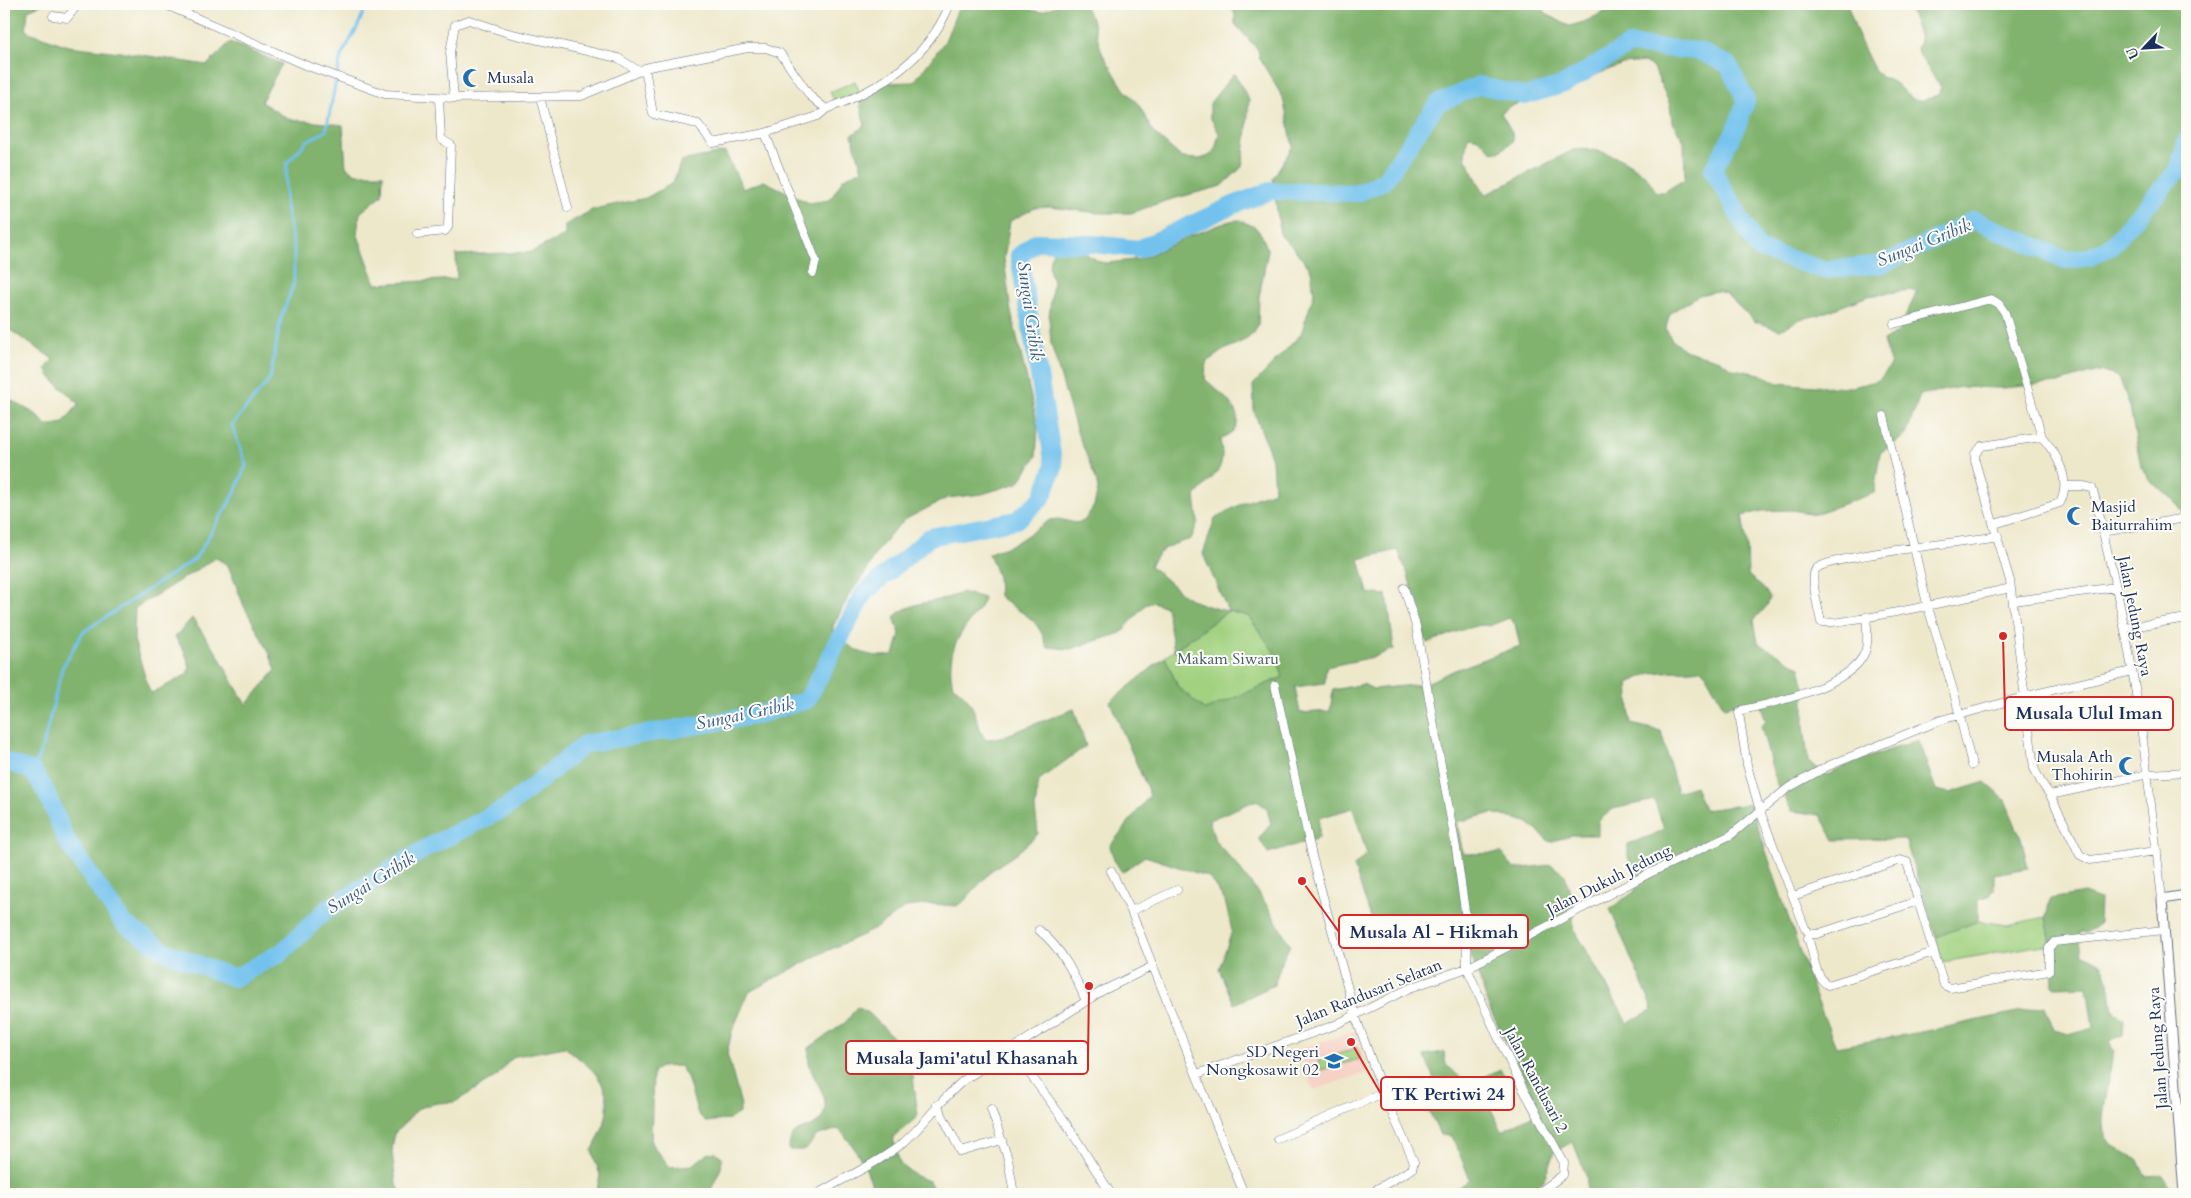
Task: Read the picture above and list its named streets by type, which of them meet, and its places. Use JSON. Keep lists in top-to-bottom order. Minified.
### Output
{"streets":{"street":["Jalan Jedung Raya","Jalan Dukuh Jedung","Jalan Randusari Selatan","Jalan Randusari 2"]},"crossings":[["Jalan Jedung Raya","Jalan Dukuh Jedung"],["Jalan Dukuh Jedung","Jalan Randusari Selatan"],["Jalan Dukuh Jedung","Jalan Randusari 2"],["Jalan Randusari Selatan","Jalan Randusari 2"]],"water":["Sungai Gribik"],"parks":["Makam Siwaru"],"places":{"mosque":["Musala","Masjid Baiturrahim","Musala Ath Thohirin"],"other":["Musala Ulul Iman","Musala Al - Hikmah","Musala Jami'atul Khasanah","TK Pertiwi 24"],"school or university":["SD Negeri Nongkosawit 02"]},"north":"bottom left"}
